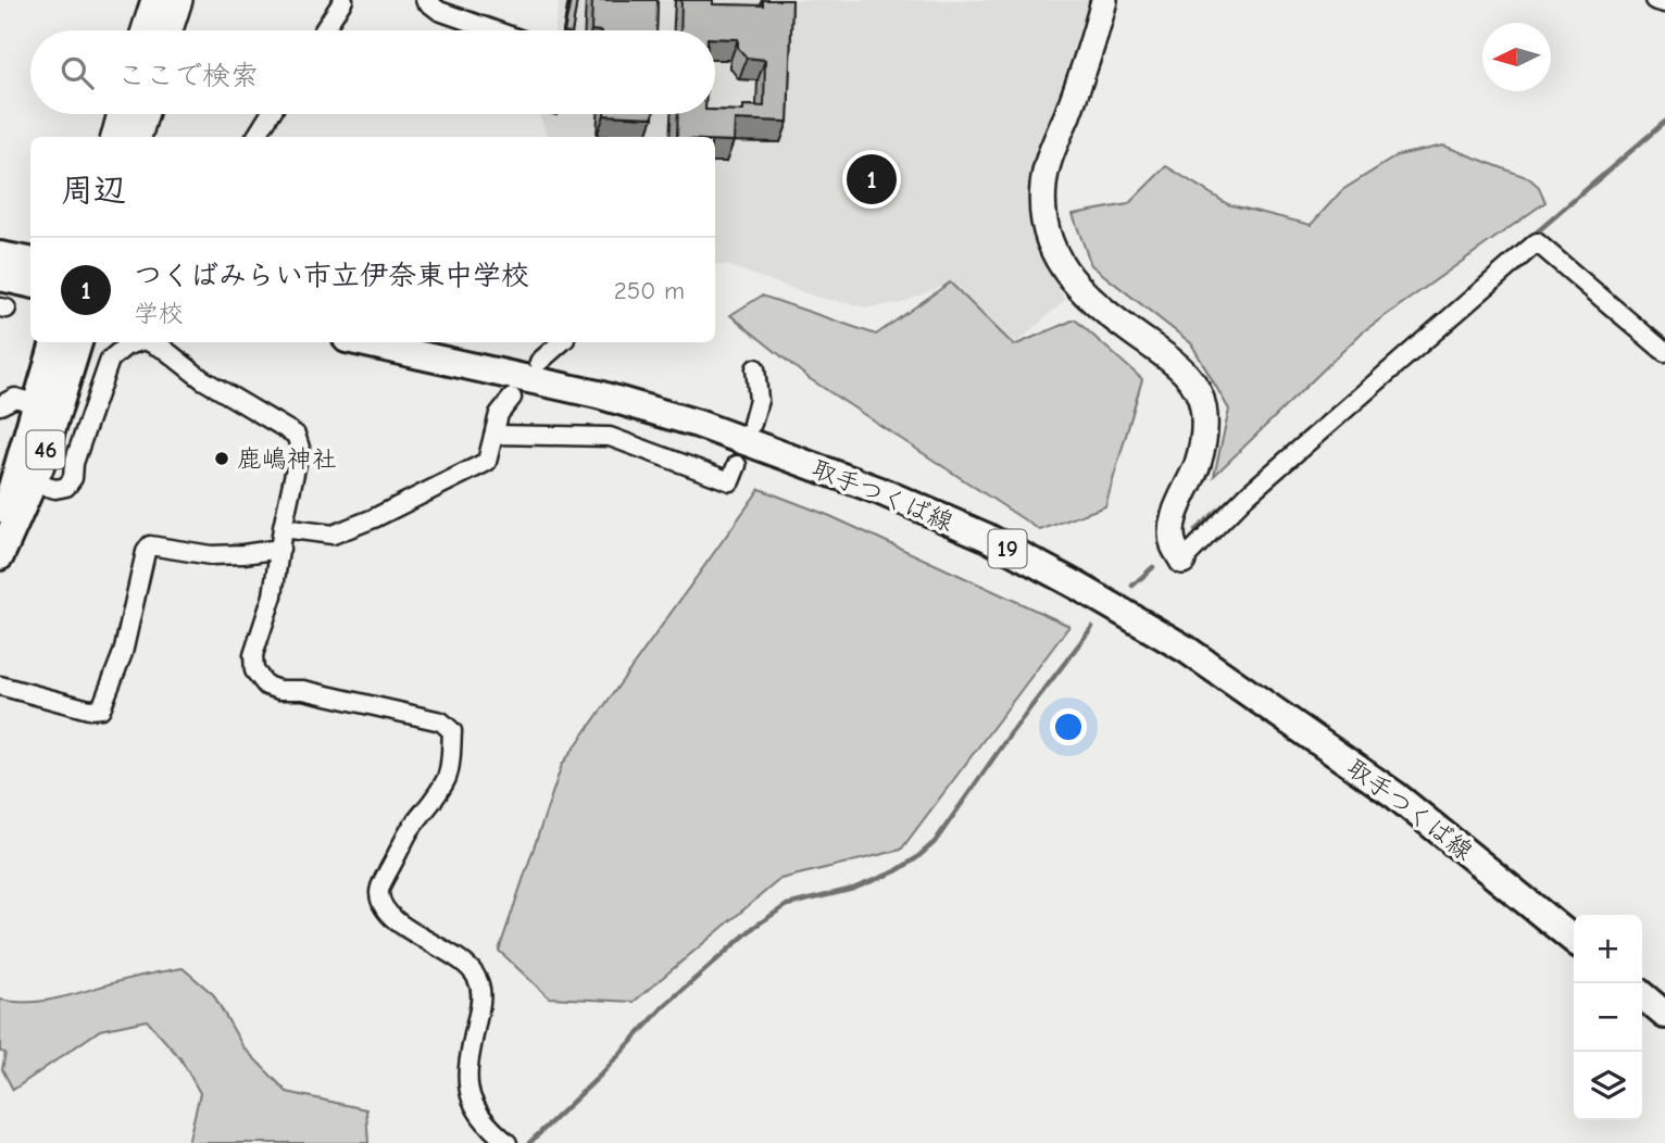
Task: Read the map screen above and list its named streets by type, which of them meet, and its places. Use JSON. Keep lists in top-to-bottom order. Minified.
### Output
{"streets":{"main road":["46","取手つくば線","19"]},"places":["鹿嶋神社"],"north":"left","page":{"search":"ここで検索","heading":"周辺","pins":"1","list":[{"mark":"1","name":"つくばみらい市立伊奈東中学校","note":"学校","value":"250 m"}],"map_buttons":["+","−"]}}
